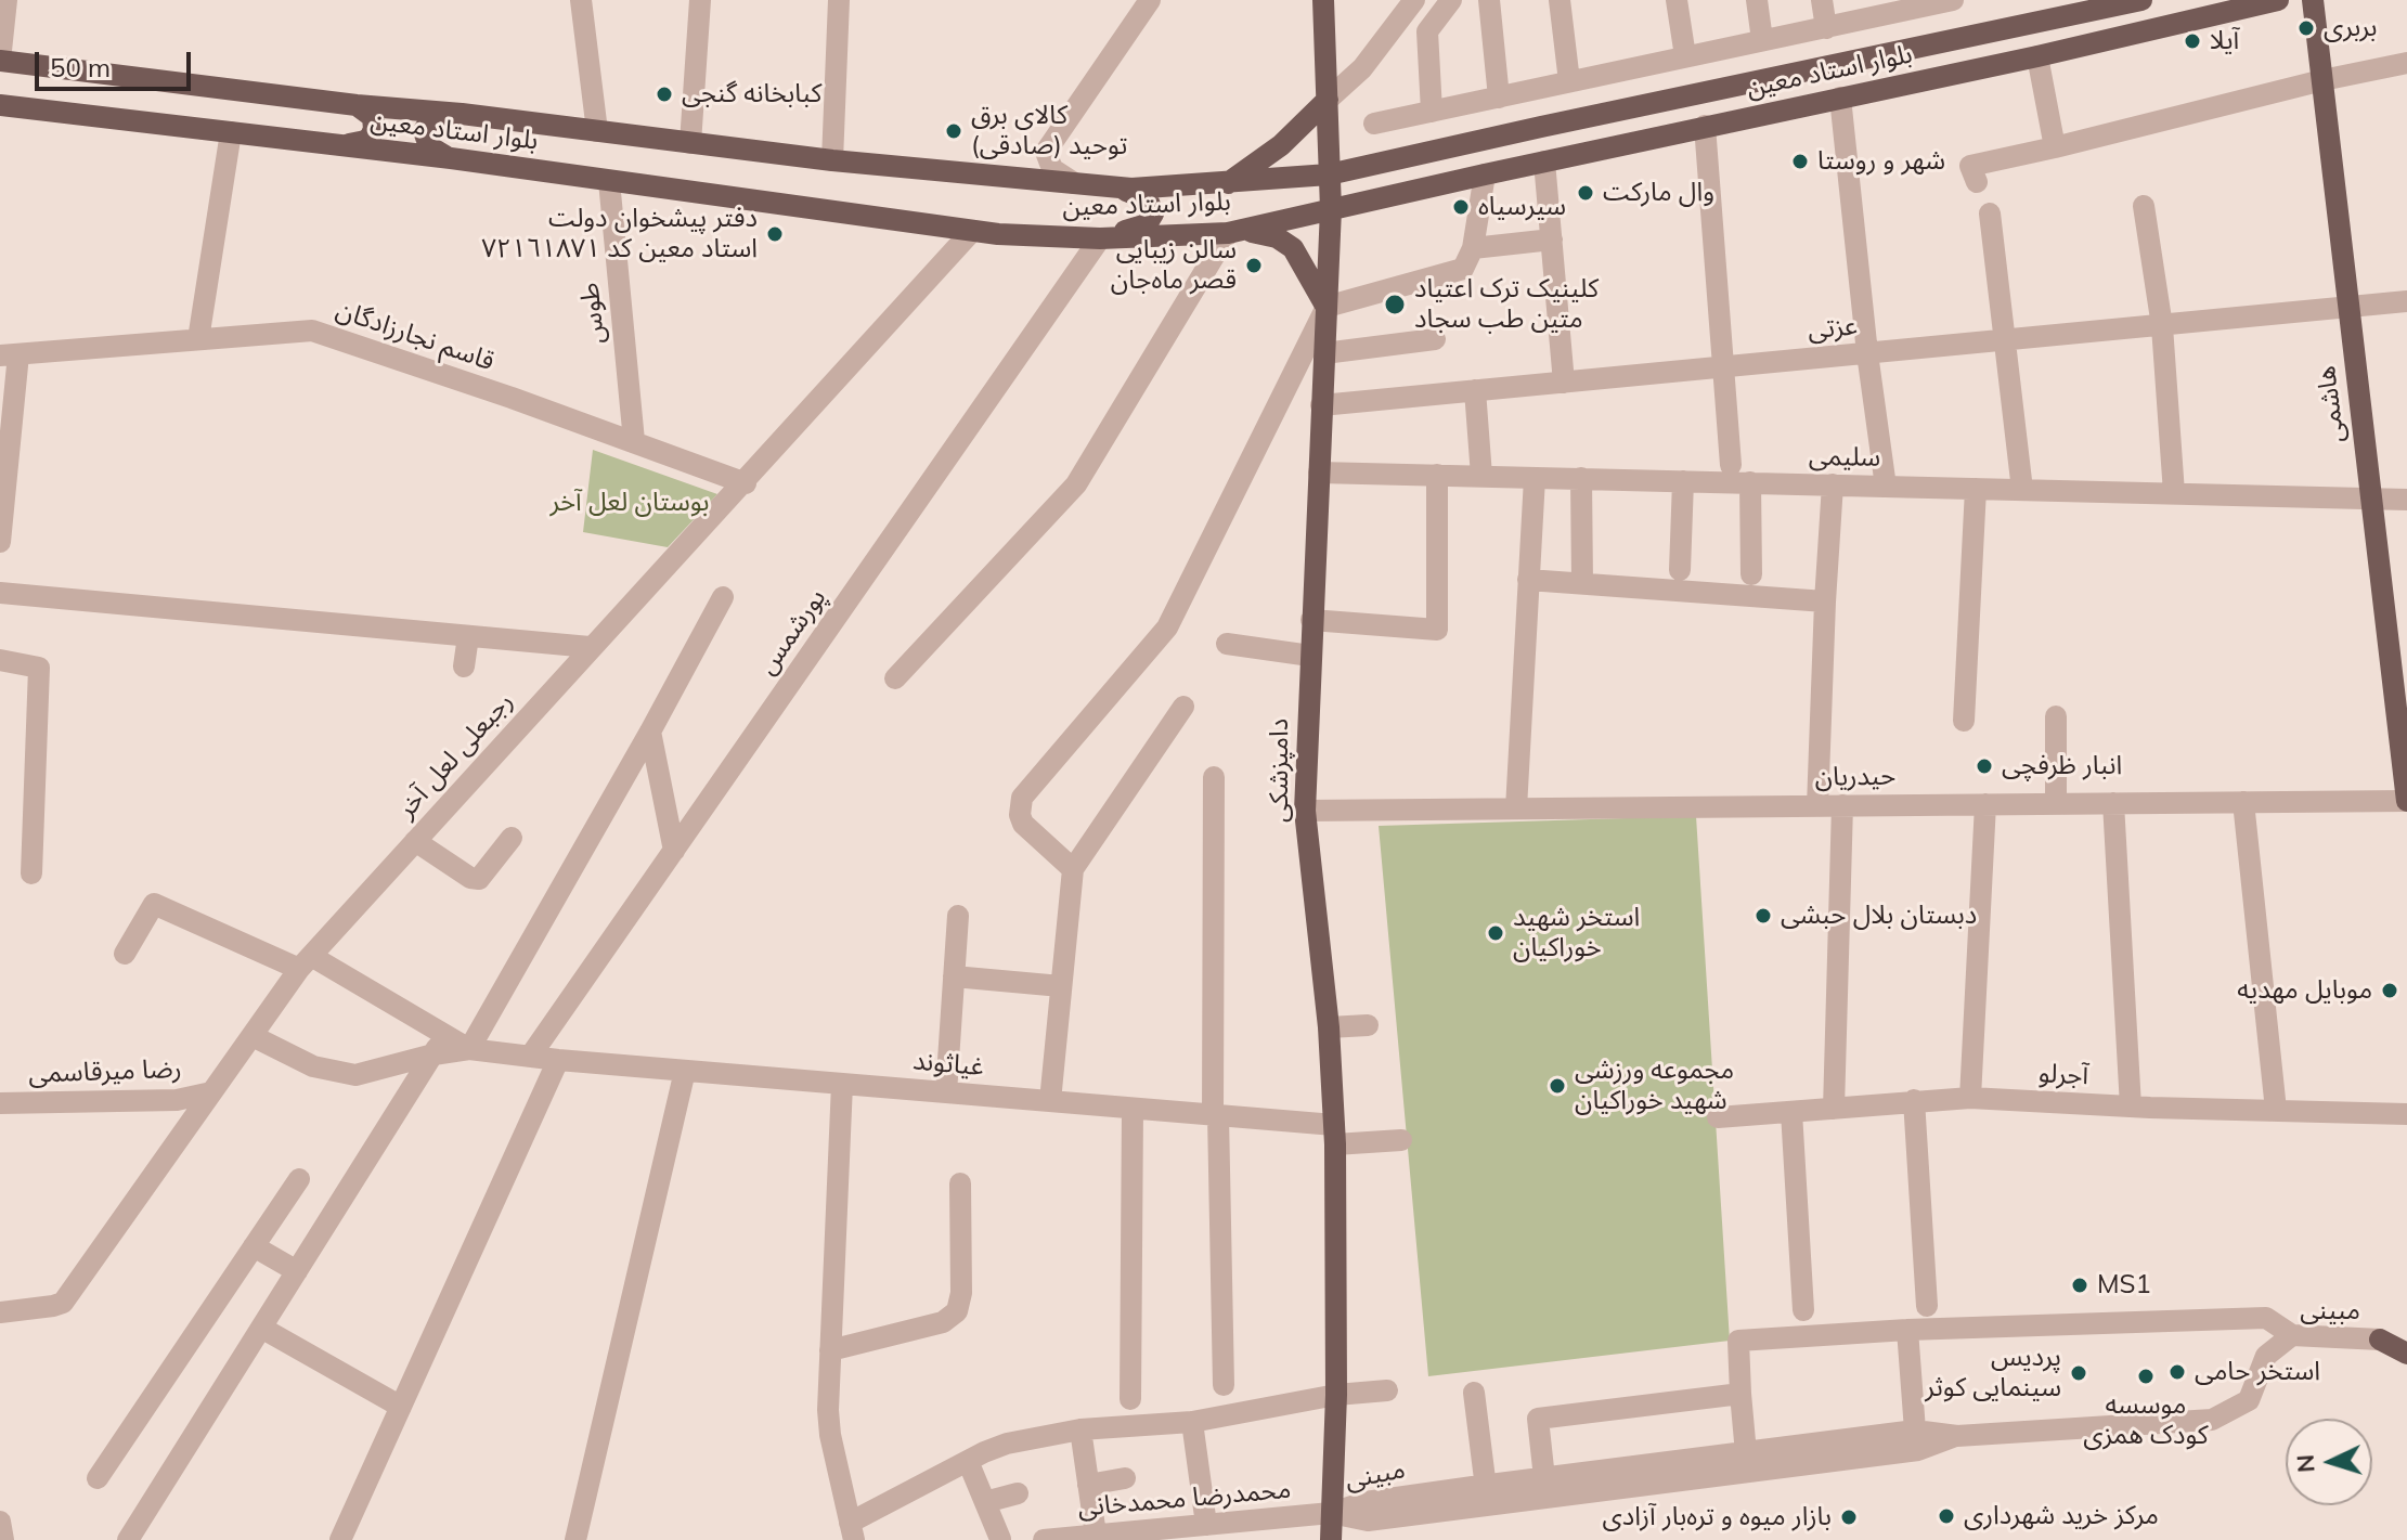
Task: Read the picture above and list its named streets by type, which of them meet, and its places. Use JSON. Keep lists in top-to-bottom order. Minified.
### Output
{"streets":{"main road":["بلوار استاد معین","هاشمی","دامپزشکی"],"street":["طوس","عزتی","قاسم نجارزادگان","سلیمی","پورشمس","رجبعلی لعل آخر","حیدریان","غیاثوند","رضا میرقاسمی","آجرلو","مبینی","محمدرضا محمدخانی"]},"crossings":[["بلوار استاد معین","طوس"],["بلوار استاد معین","پورشمس"],["بلوار استاد معین","رجبعلی لعل آخر"],["بلوار استاد معین","دامپزشکی"],["طوس","قاسم نجارزادگان"],["عزتی","هاشمی"],["عزتی","دامپزشکی"],["قاسم نجارزادگان","رجبعلی لعل آخر"],["هاشمی","سلیمی"],["هاشمی","حیدریان"],["سلیمی","دامپزشکی"],["پورشمس","غیاثوند"],["رجبعلی لعل آخر","رضا میرقاسمی"],["دامپزشکی","حیدریان"],["دامپزشکی","غیاثوند"],["دامپزشکی","مبینی"],["دامپزشکی","محمدرضا محمدخانی"],["مبینی","محمدرضا محمدخانی"]],"parks":["بوستان لعل آخر"],"places":["بربری","آیلا","کبابخانه گنجی","کالای برق توحید (صادقی)","شهر و روستا","وال مارکت","سیرسیاه","دفتر پيشخوان دولت استاد معين كد ٧٢١٦١٨٧١","سالن زیبایی قصر ماه‌جان","کلینیک ترک اعتیاد متین طب سجاد","انبار ظرفچی","دبستان بلال حبشی","استخر شهید خوراکیان","موبایل مهدیه","مجموعه ورزشی شهید خوراکیان","MS1","استخر حامی","پردیس سینمایی کوثر","موسسه کودک همزی","مرکز خرید شهرداری","بازار میوه و تره‌بار آزادی"],"scale_bar":"50 m","north":"left"}
